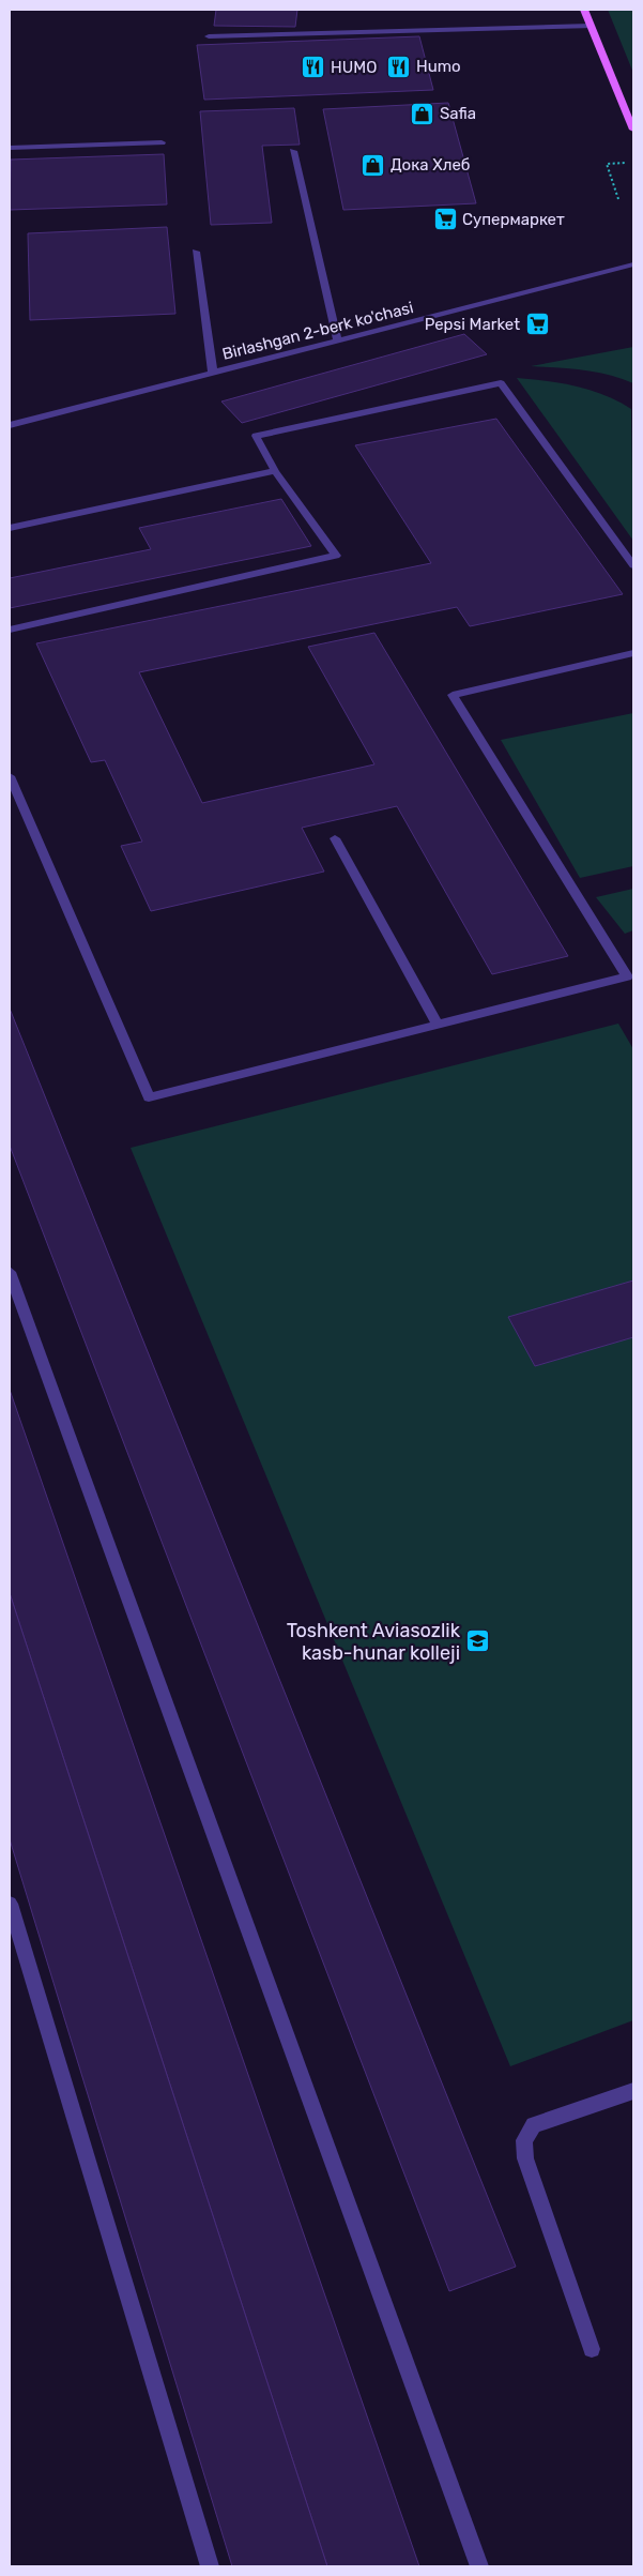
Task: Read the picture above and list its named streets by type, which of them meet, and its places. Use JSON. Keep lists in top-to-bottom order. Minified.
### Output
{"streets":{"street":["Birlashgan 2-berk ko'chasi"]},"places":{"restaurant":["Humo","HUMO"],"shop":["Safia","Дока Хлеб"],"supermarket":["Супермаркет","Pepsi Market"],"school or university":["Toshkent Aviasozlik kasb-hunar kolleji"]}}
